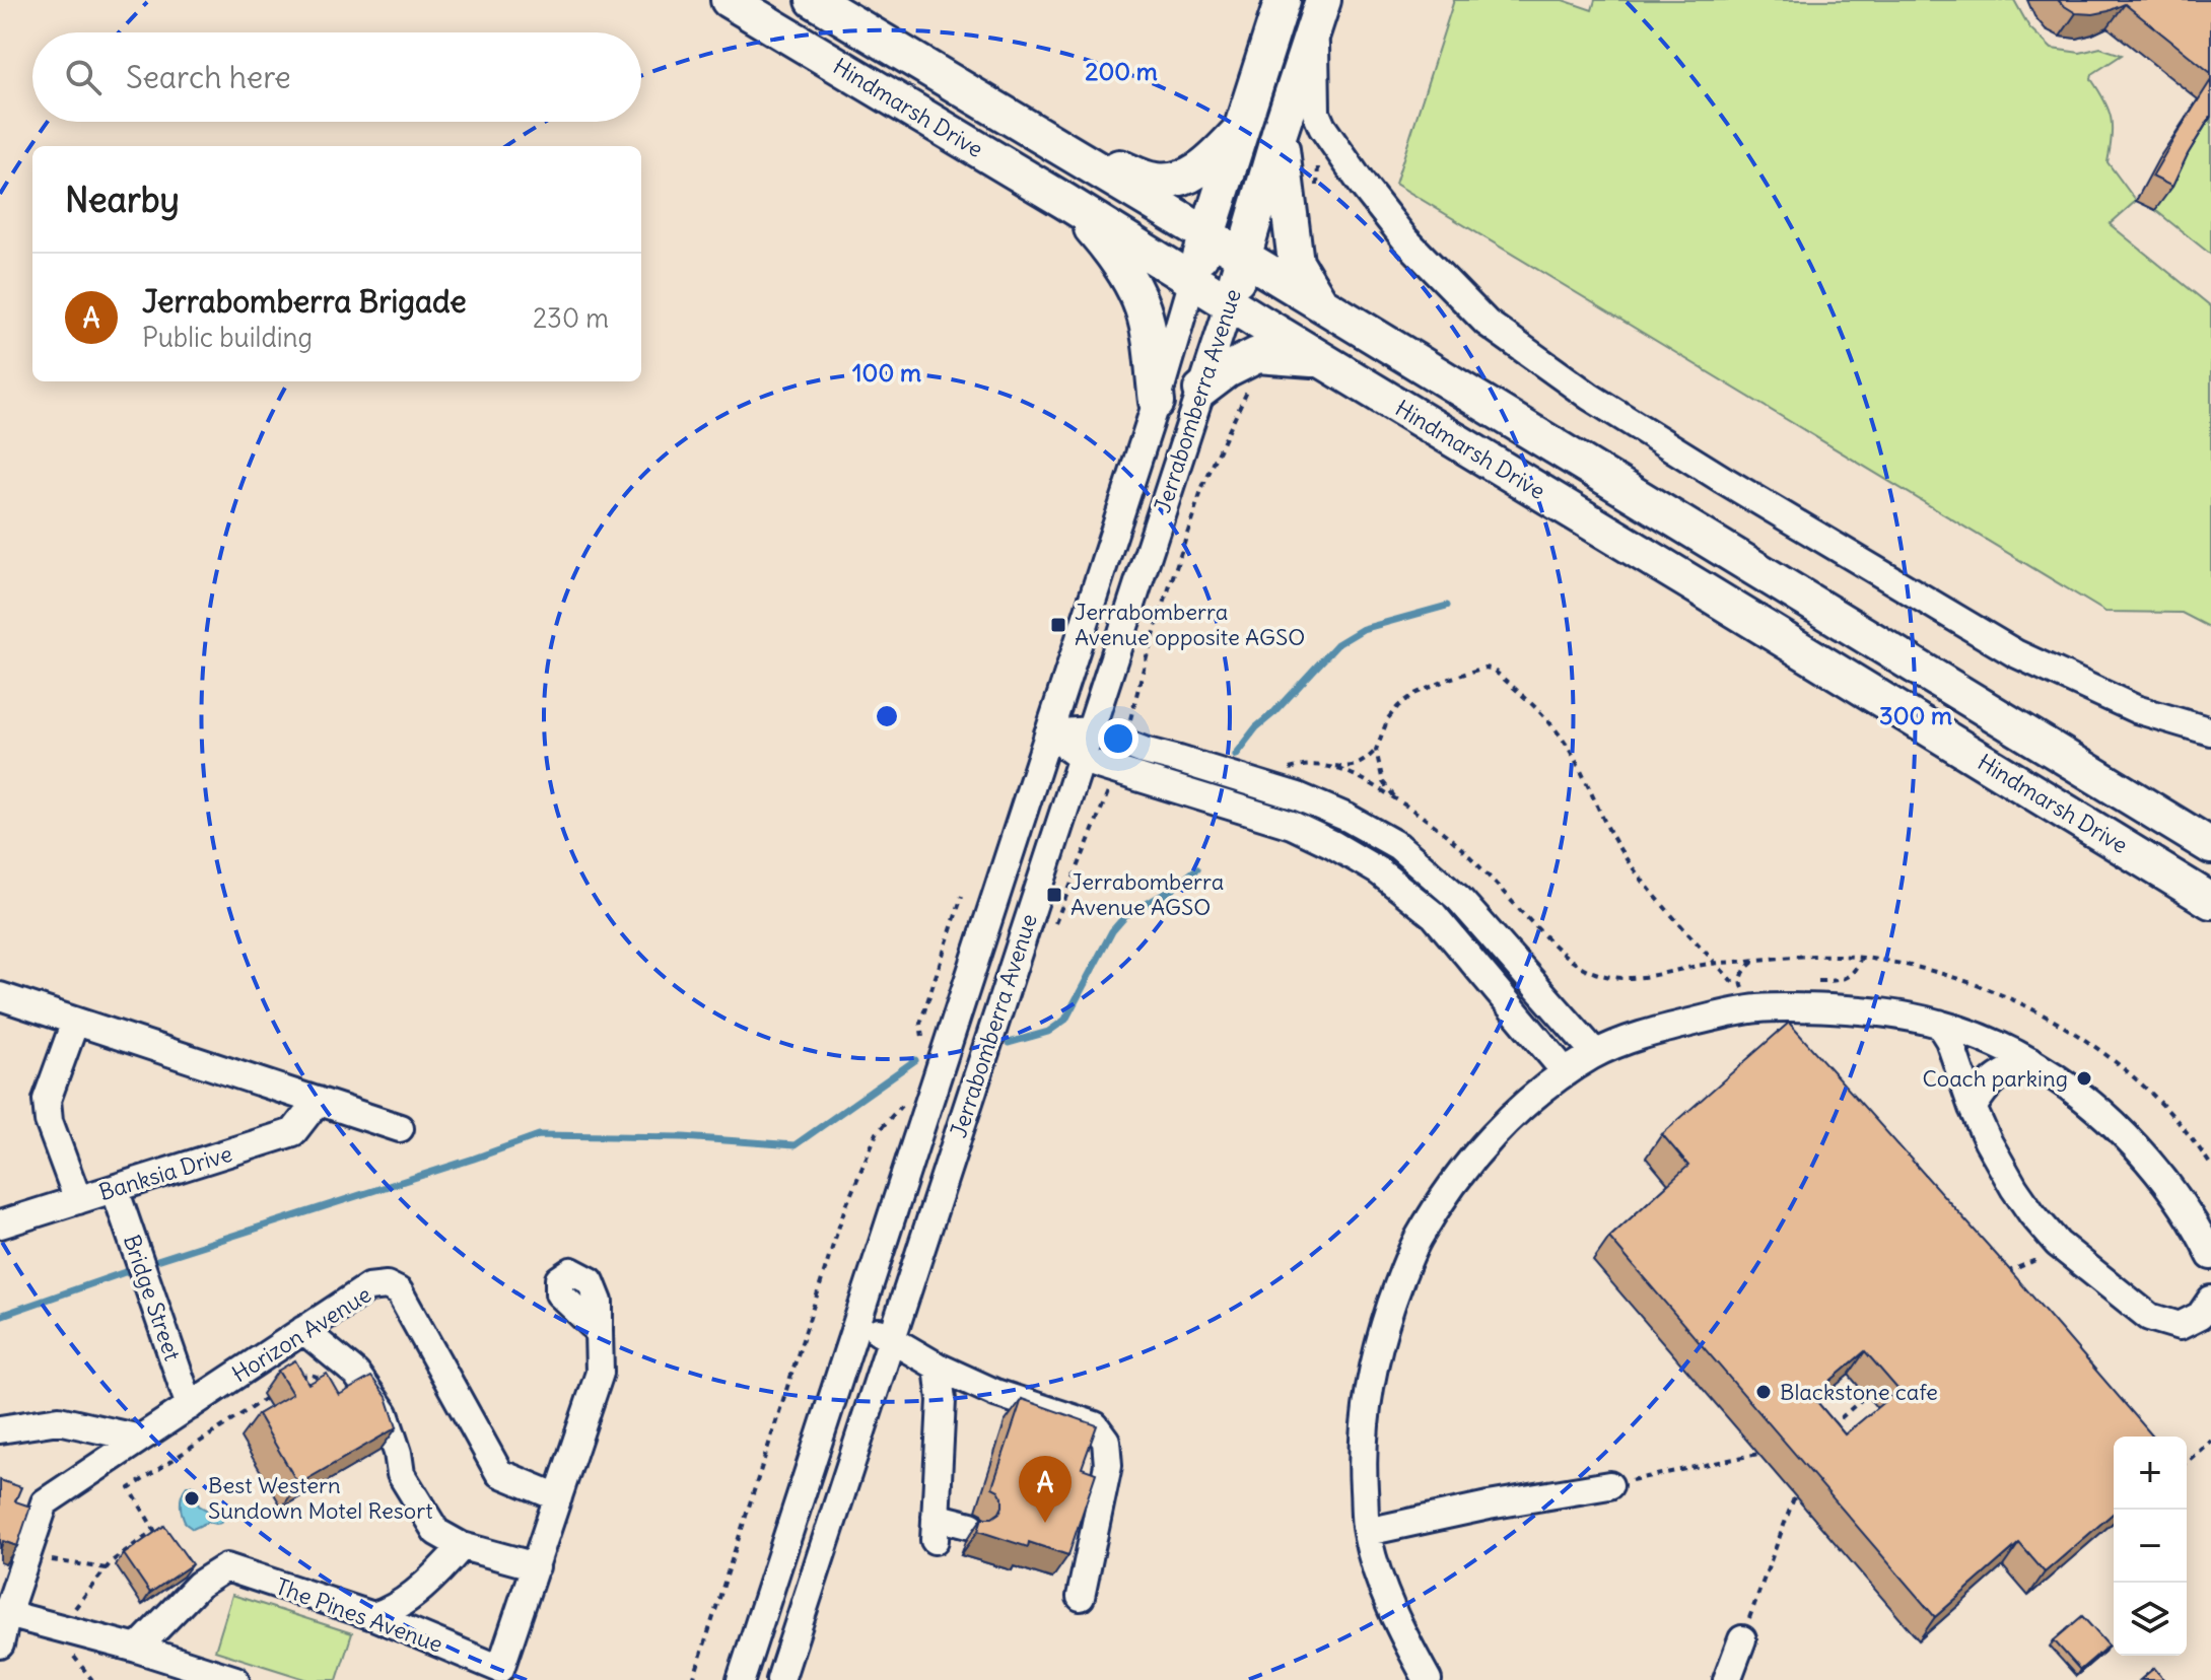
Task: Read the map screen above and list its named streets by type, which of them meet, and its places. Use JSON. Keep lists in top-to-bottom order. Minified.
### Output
{"streets":{"main road":["Hindmarsh Drive","Jerrabomberra Avenue"],"street":["Banksia Drive","Bridge Street","Horizon Avenue","The Pines Avenue"]},"crossings":[["Hindmarsh Drive","Jerrabomberra Avenue"],["Banksia Drive","Bridge Street"],["Bridge Street","Horizon Avenue"],["Horizon Avenue","The Pines Avenue"]],"places":{"transit":["Jerrabomberra Avenue opposite AGSO","Jerrabomberra Avenue AGSO"],"other":["Coach parking","Blackstone cafe","Best Western Sundown Motel Resort"]},"page":{"search":"Search here","heading":"Nearby","list":[{"mark":"A","name":"Jerrabomberra Brigade","note":"Public building","value":"230 m"}],"map_buttons":["+","−"],"pins":"A"},"rings":["200 m","100 m","300 m"]}
